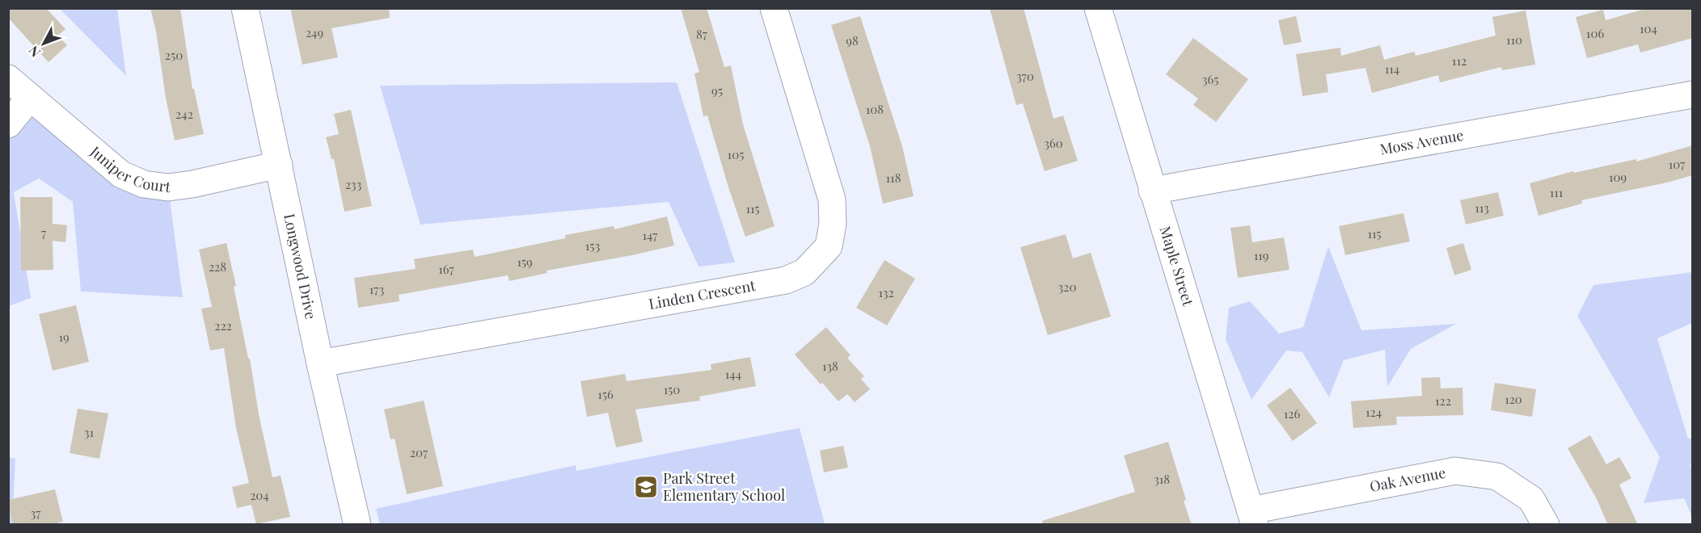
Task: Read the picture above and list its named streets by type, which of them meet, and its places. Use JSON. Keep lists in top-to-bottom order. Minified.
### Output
{"streets":{"street":["Moss Avenue","Juniper Court","Longwood Drive","Maple Street","Linden Crescent","Oak Avenue"]},"crossings":[["Moss Avenue","Maple Street"],["Juniper Court","Longwood Drive"],["Longwood Drive","Linden Crescent"],["Maple Street","Oak Avenue"]],"places":{"school or university":["Park Street Elementary School"]},"house_numbers":["104","249","106","87","110","98","250","112","114","370","365","95","108","242","360","105","107","109","118","233","111","113","115","7","115","147","153","119","159","228","167","320","173","132","222","19","138","144","150","156","120","122","124","126","31","207","318","204","37"],"north":"bottom left"}
